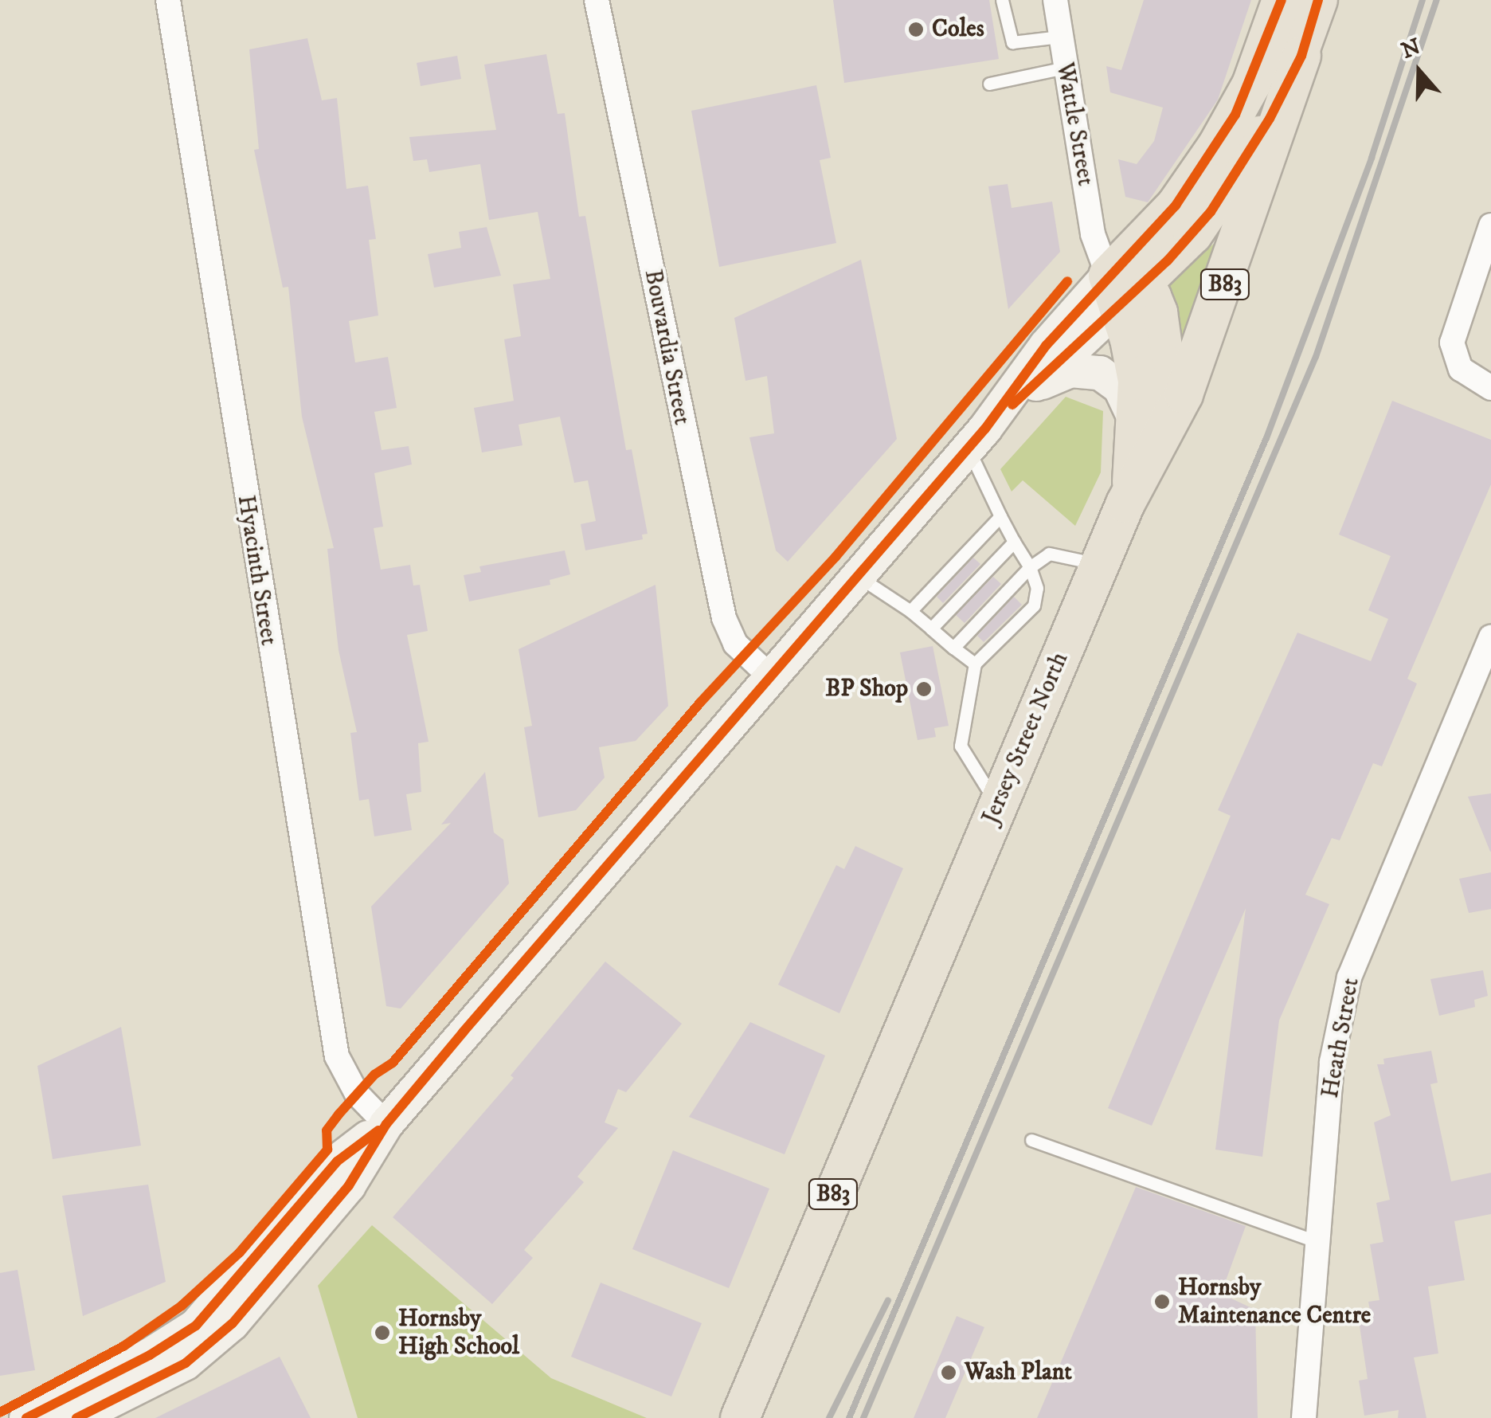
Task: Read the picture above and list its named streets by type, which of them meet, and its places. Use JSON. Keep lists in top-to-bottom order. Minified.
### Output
{"streets":{"main road":["B83","Jersey Street North"],"street":["Wattle Street","Bouvardia Street","Hyacinth Street","Heath Street"]},"crossings":[["Wattle Street","B83"],["B83","Jersey Street North"]],"places":["Coles","BP Shop","Hornsby Maintenance Centre","Hornsby High School","Wash Plant"],"north":"top"}
